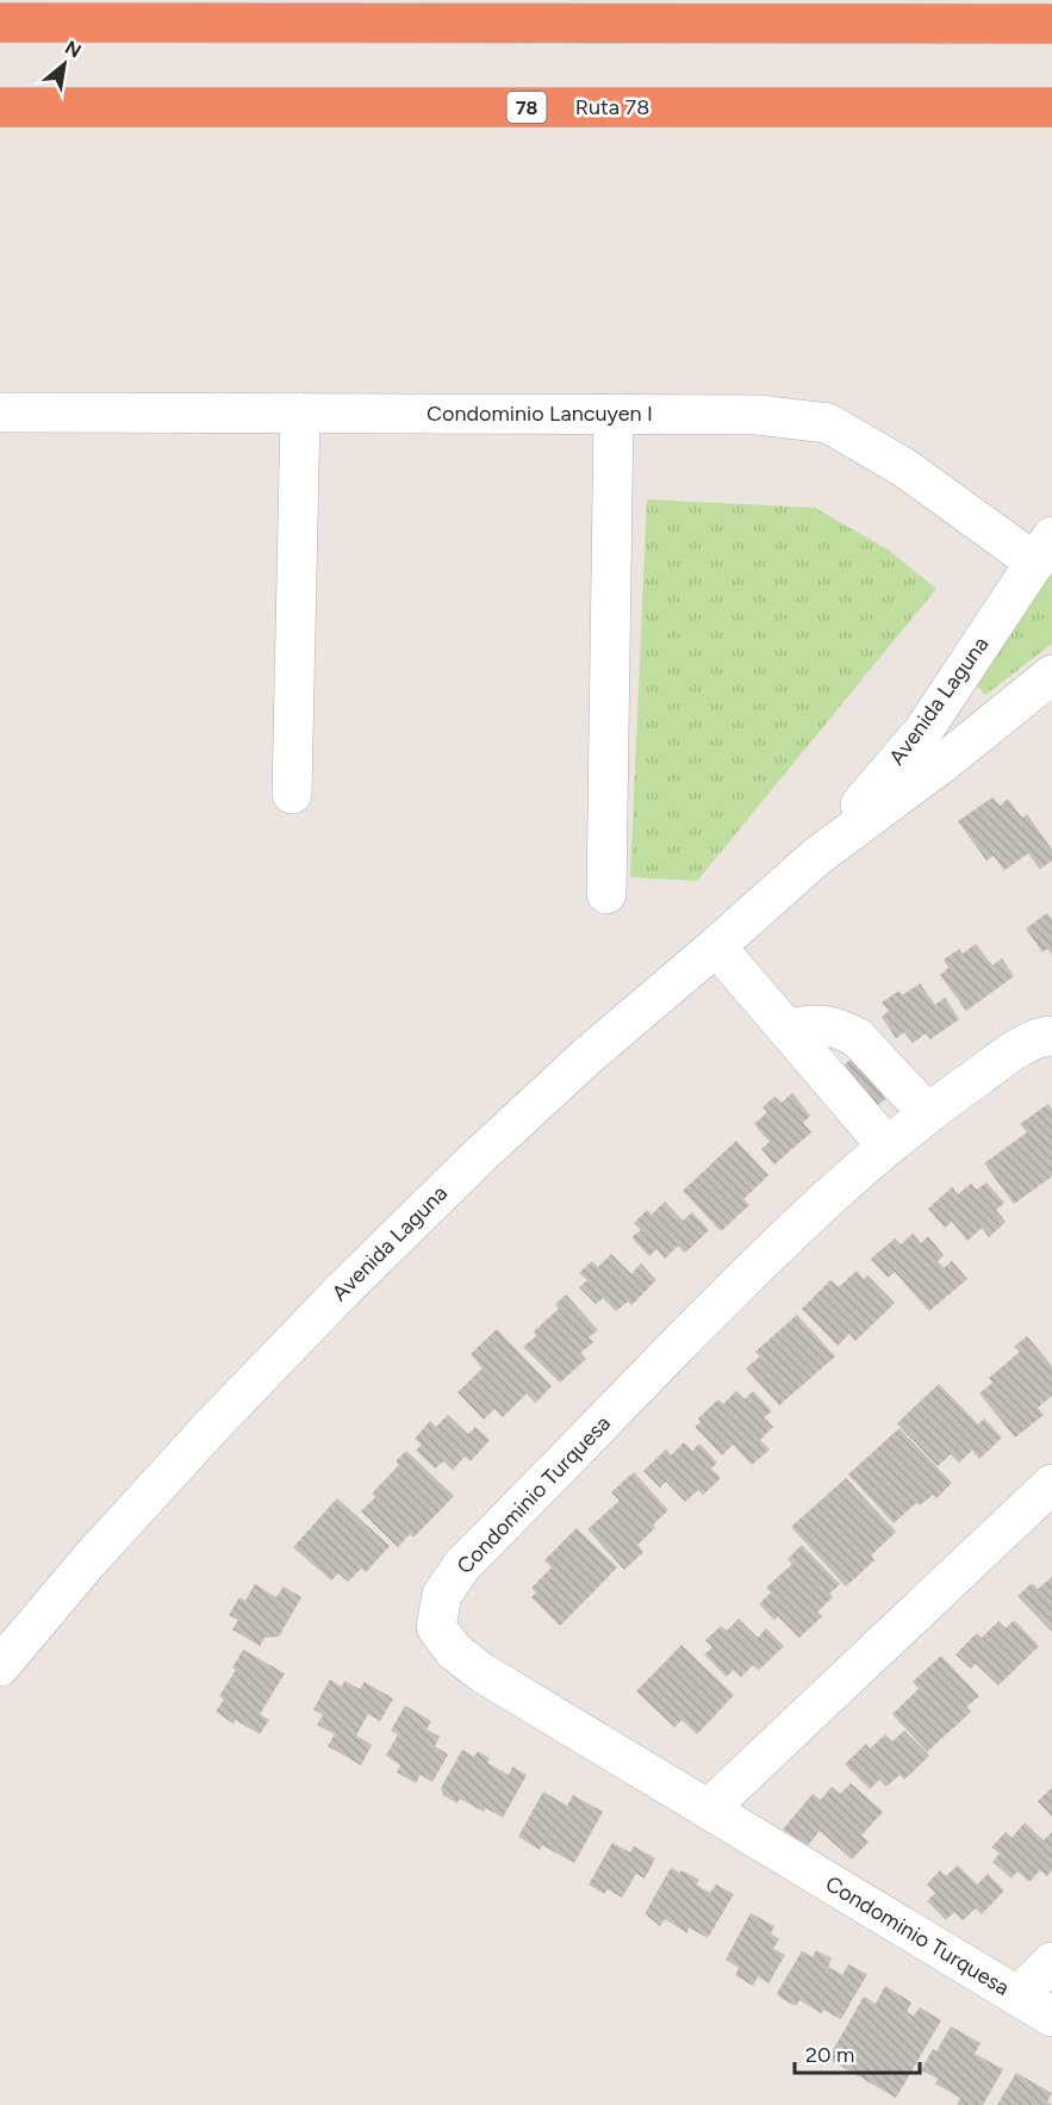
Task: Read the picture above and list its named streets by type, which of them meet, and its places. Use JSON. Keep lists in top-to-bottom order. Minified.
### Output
{"streets":{"highway":["78","Ruta 78"],"street":["Condominio Lancuyen I","Avenida Laguna","Condominio Turquesa"]},"crossings":[["Condominio Lancuyen I","Avenida Laguna"]],"scale_bar":"20 m","north":"top right"}
